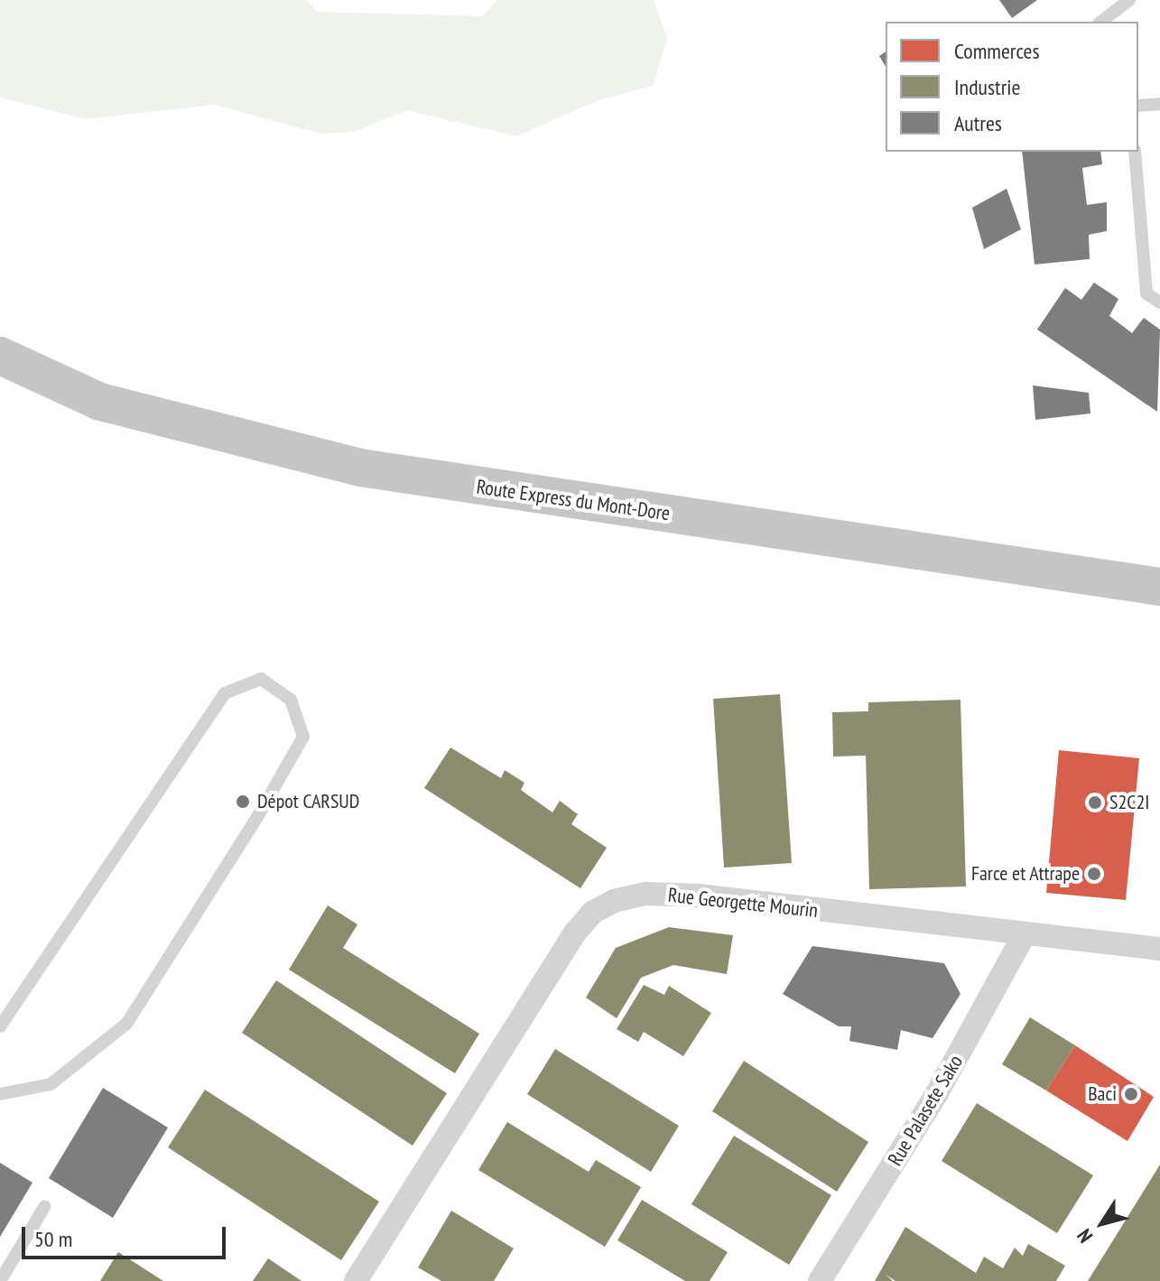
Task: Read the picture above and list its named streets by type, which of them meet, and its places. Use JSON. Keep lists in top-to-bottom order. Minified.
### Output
{"streets":{"main road":["Route Express du Mont-Dore"],"street":["Rue Georgette Mourin","Rue Palasete Sako"]},"crossings":[["Rue Georgette Mourin","Rue Palasete Sako"]],"places":["Dépot CARSUD","S2C2I","Farce et Attrape","Baci"],"legend":["Commerces","Industrie","Autres"],"scale_bar":"50 m","north":"bottom left"}
